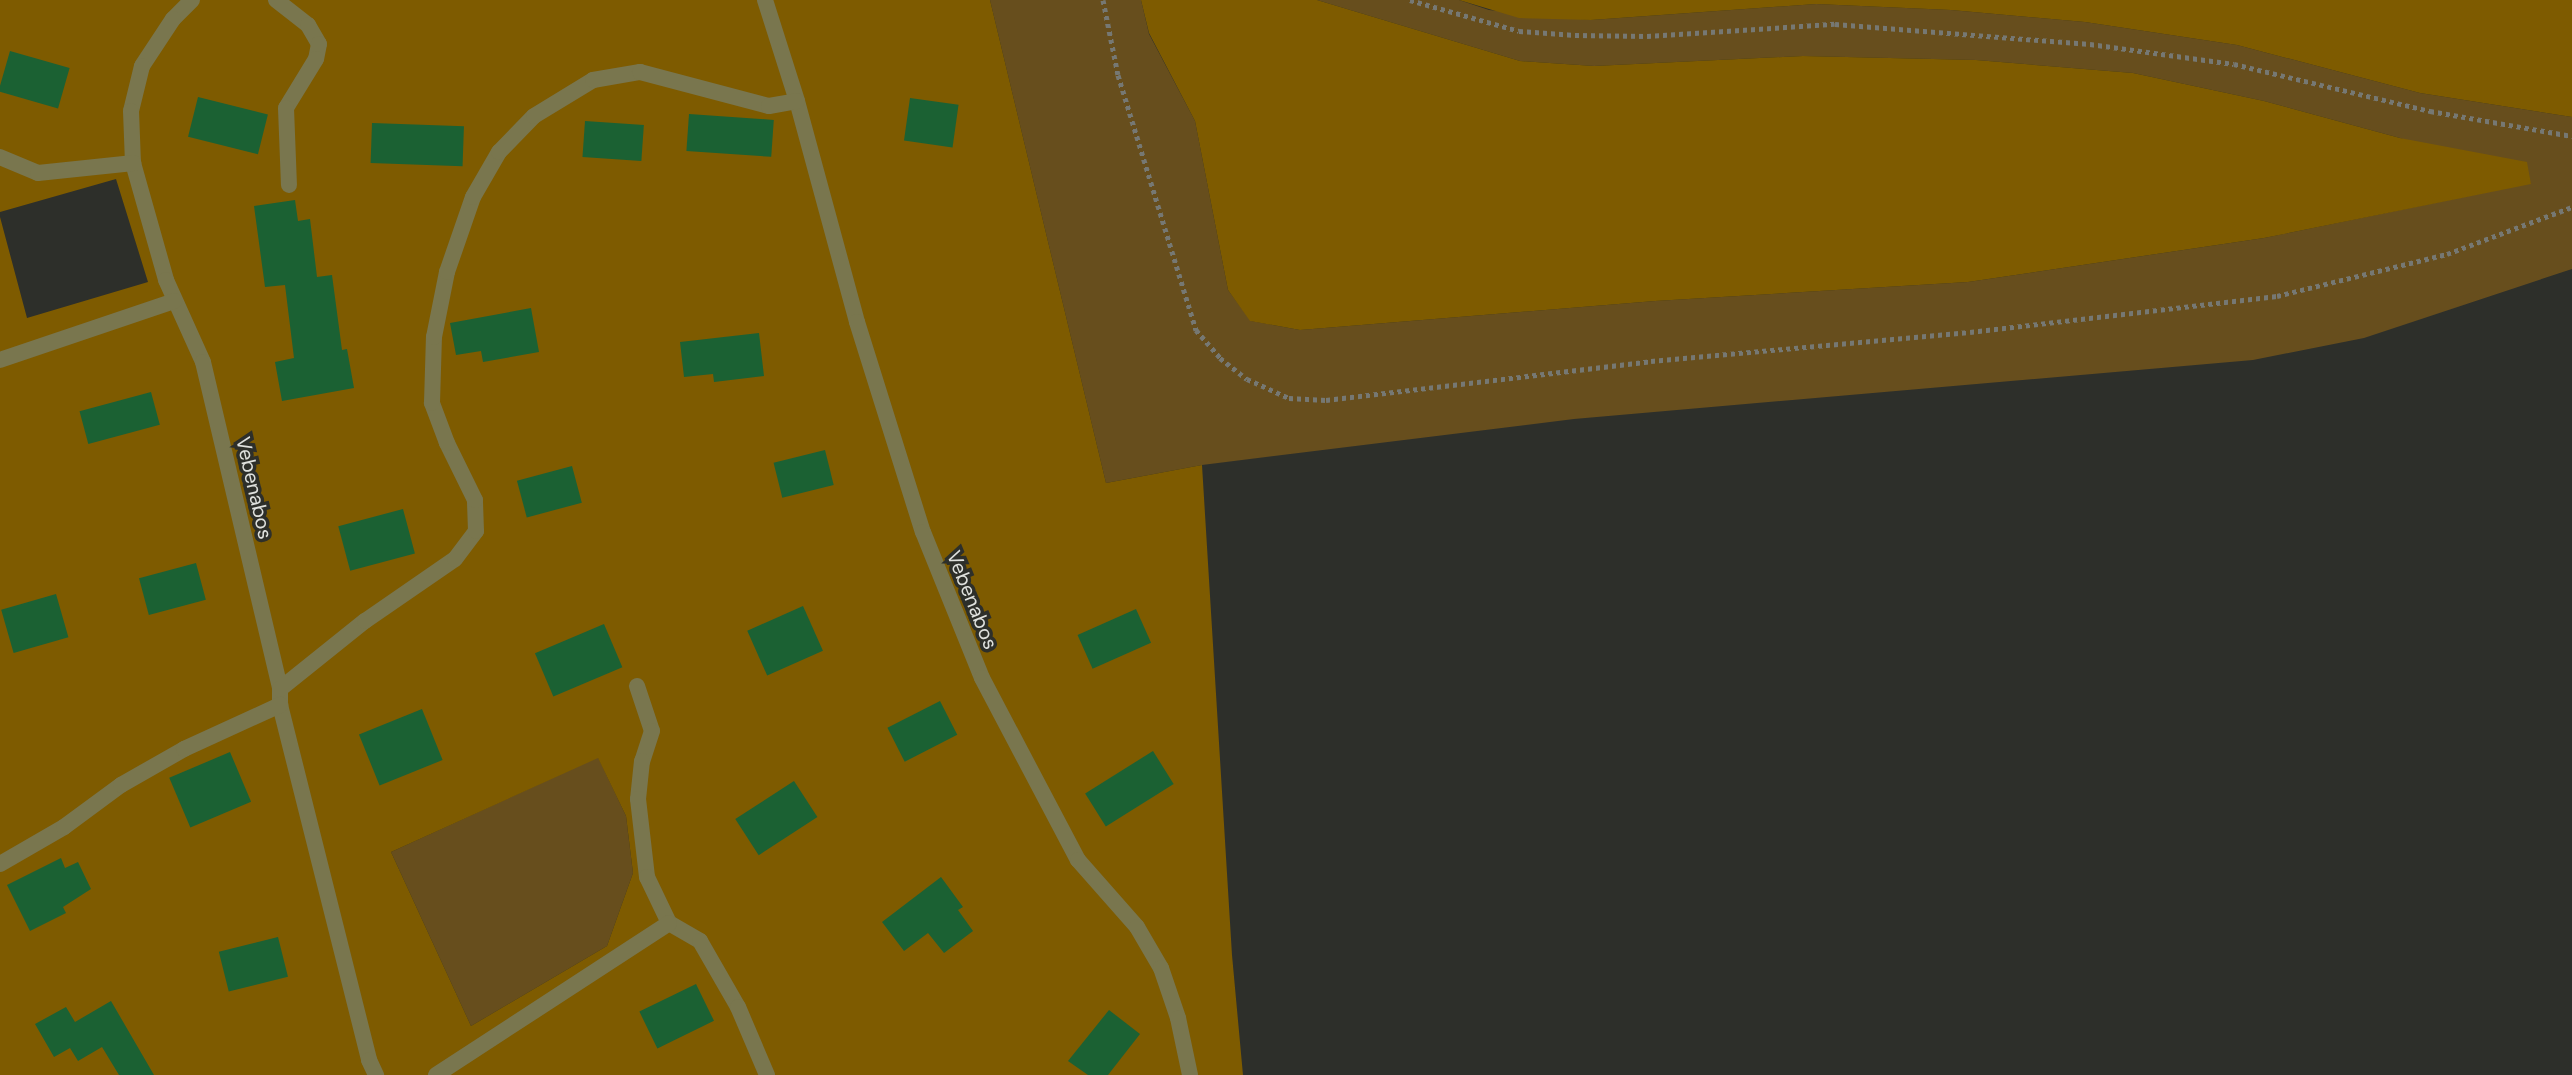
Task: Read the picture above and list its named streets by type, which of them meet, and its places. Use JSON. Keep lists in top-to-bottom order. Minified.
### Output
{"streets":{"street":["Vebenabos"]}}
